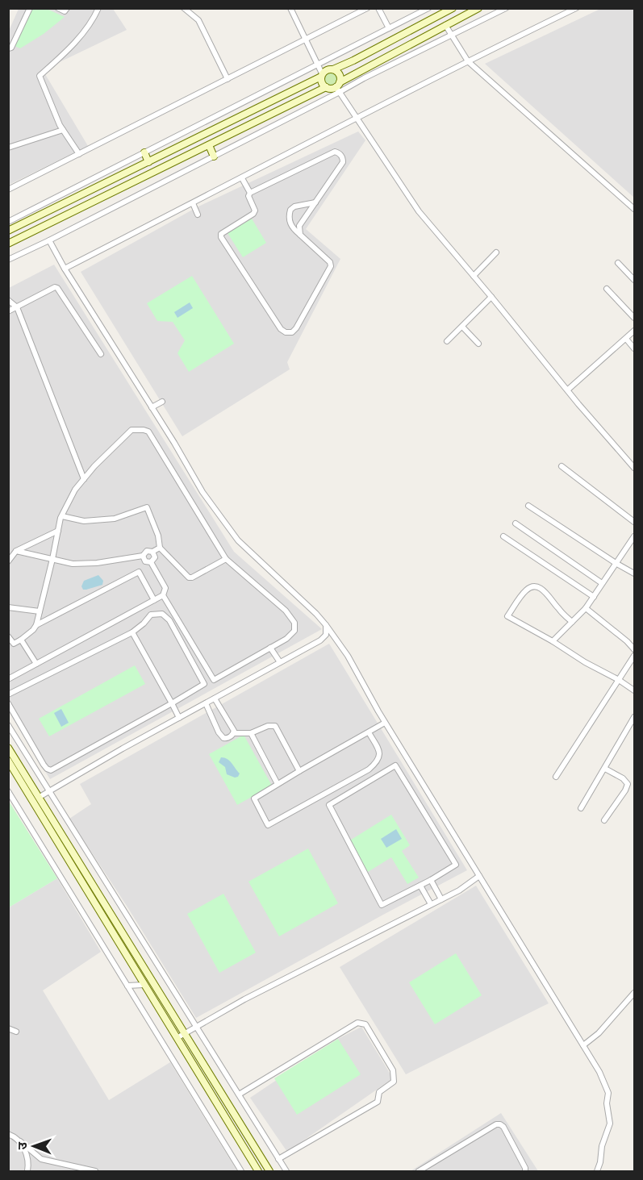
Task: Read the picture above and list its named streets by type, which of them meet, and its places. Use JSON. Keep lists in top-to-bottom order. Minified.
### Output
{"north":"left"}
